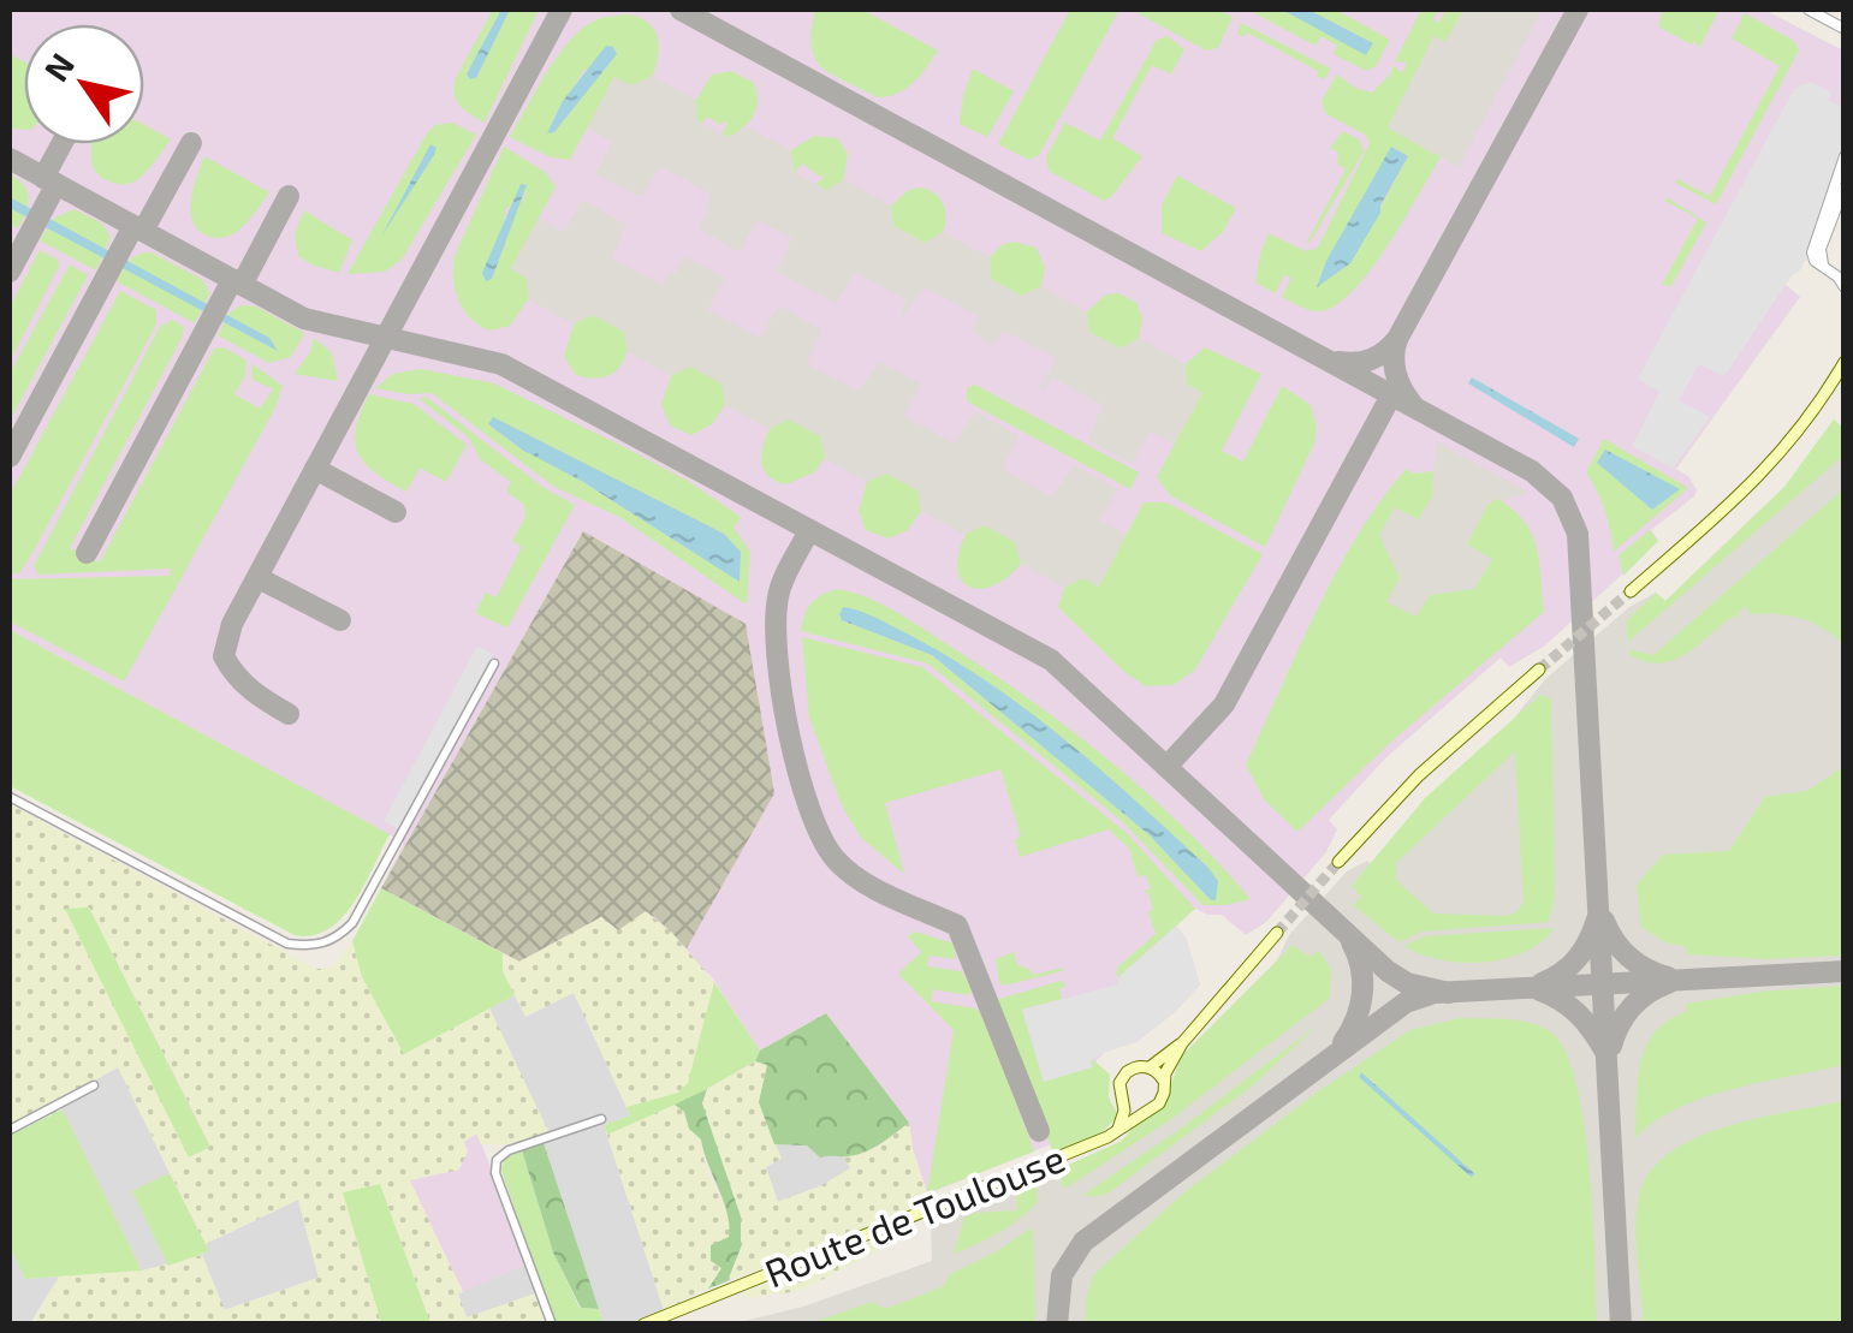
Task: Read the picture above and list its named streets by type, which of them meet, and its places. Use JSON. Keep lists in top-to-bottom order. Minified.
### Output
{"streets":{"main road":["Route de Toulouse"]},"north":"top left"}
